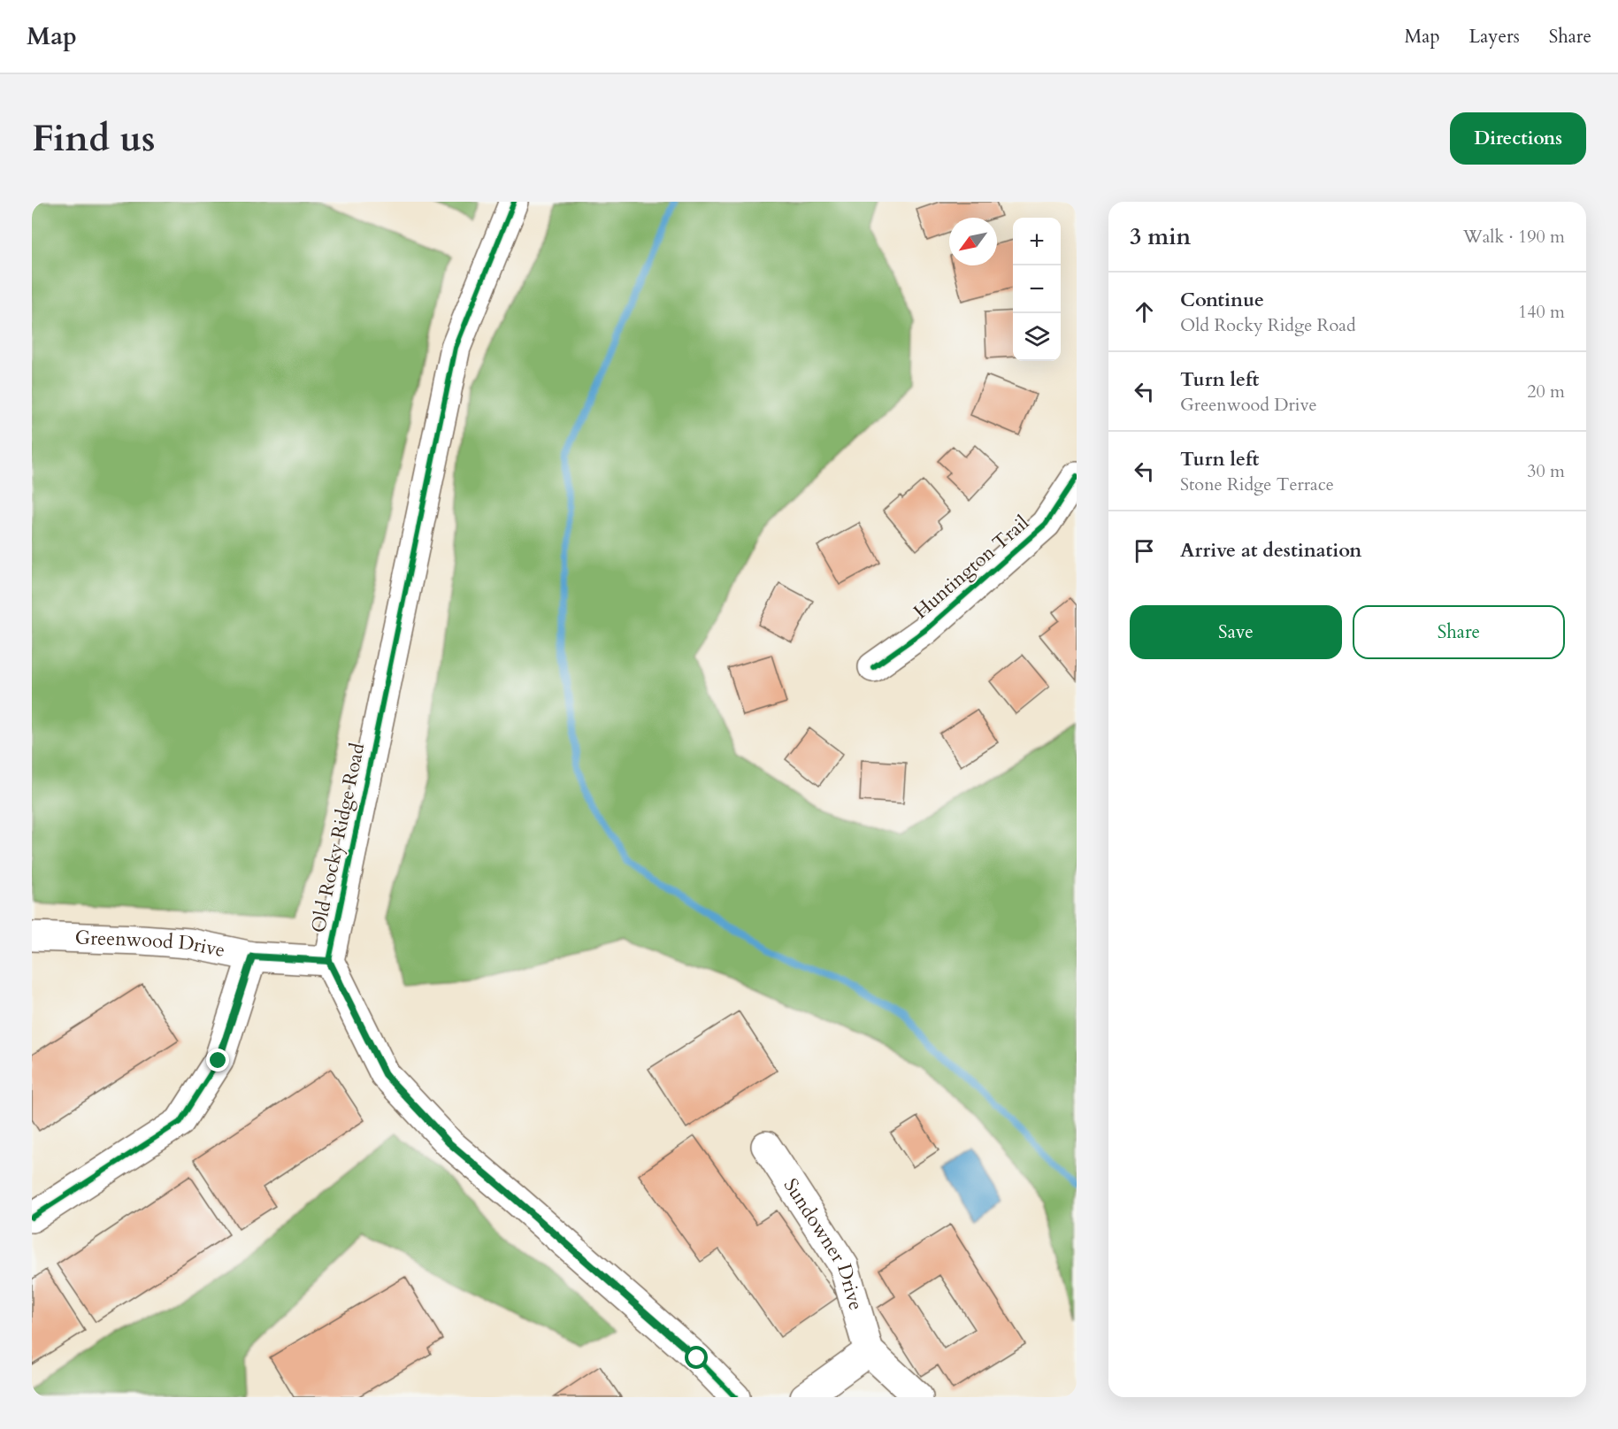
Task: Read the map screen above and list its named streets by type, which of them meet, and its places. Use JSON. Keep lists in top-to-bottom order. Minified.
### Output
{"streets":{"street":["Huntington Trail","Old Rocky Ridge Road","Greenwood Drive","Sundowner Drive"]},"crossings":[["Old Rocky Ridge Road","Greenwood Drive"]],"north":"bottom left","page":{"header":"Map","nav":["Map","Layers","Share"],"buttons":["Directions",["Save","Share"]],"title":"Find us","heading":["3 min","Walk · 190 m"],"map_buttons":["+","−"],"list":[["Continue","Old Rocky Ridge Road","140 m"],["Turn left","Greenwood Drive","20 m"],["Turn left","Stone Ridge Terrace","30 m"],"Arrive at destination"]}}
